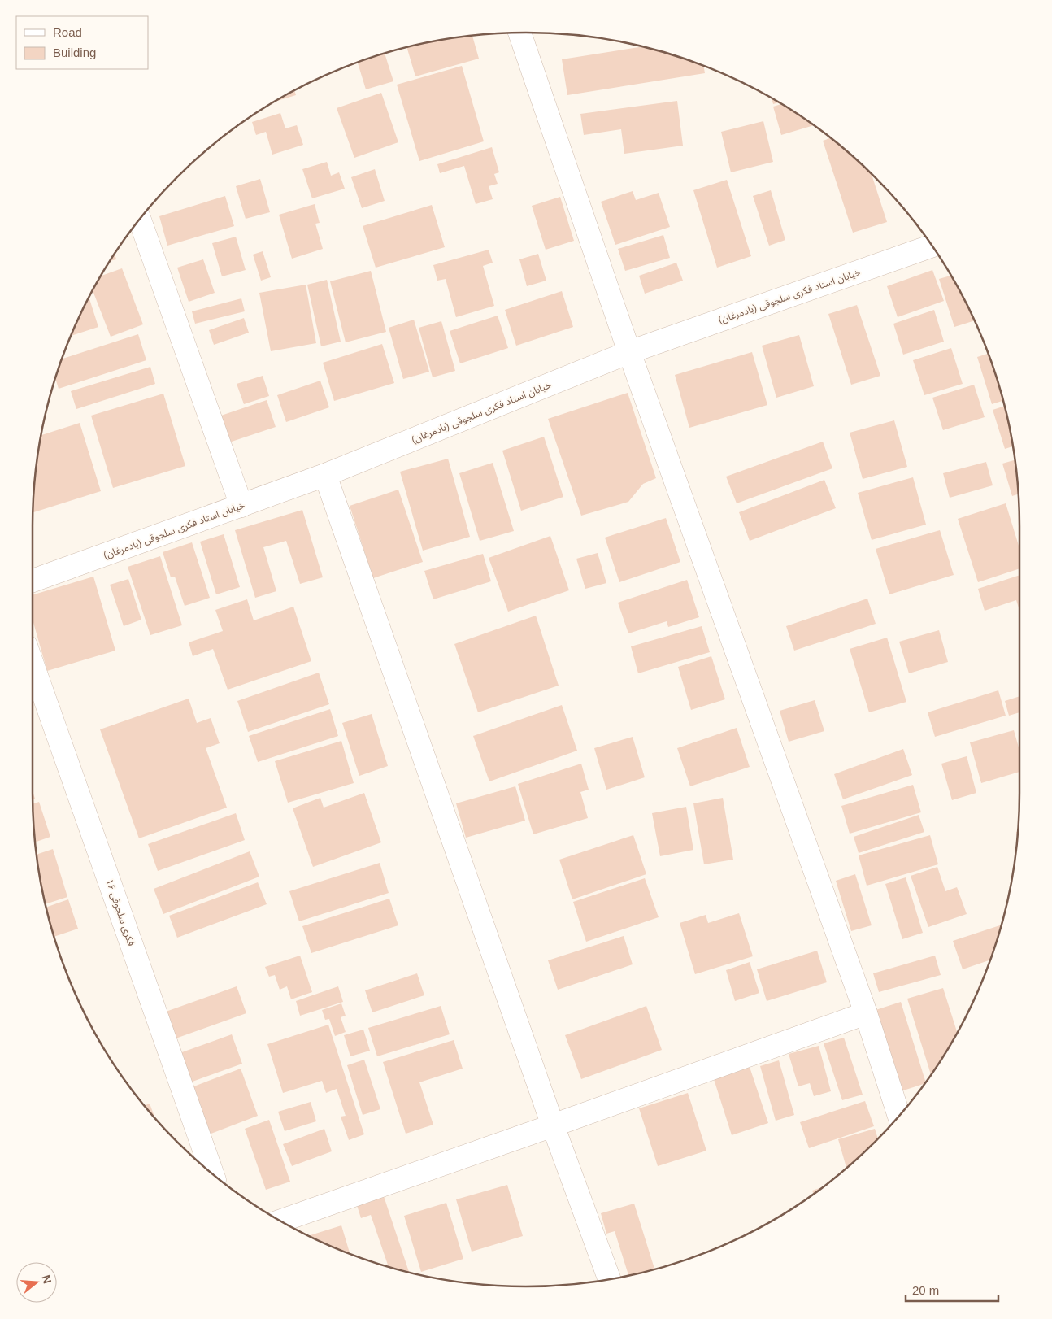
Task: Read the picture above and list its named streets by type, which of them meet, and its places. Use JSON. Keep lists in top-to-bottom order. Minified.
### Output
{"streets":{"street":["خیابان استاد فکری سلجوقی (بادمرغان)","فکری سلجوقی ۱۶"]},"legend":["Road","Building"],"scale_bar":"20 m","north":"right"}
